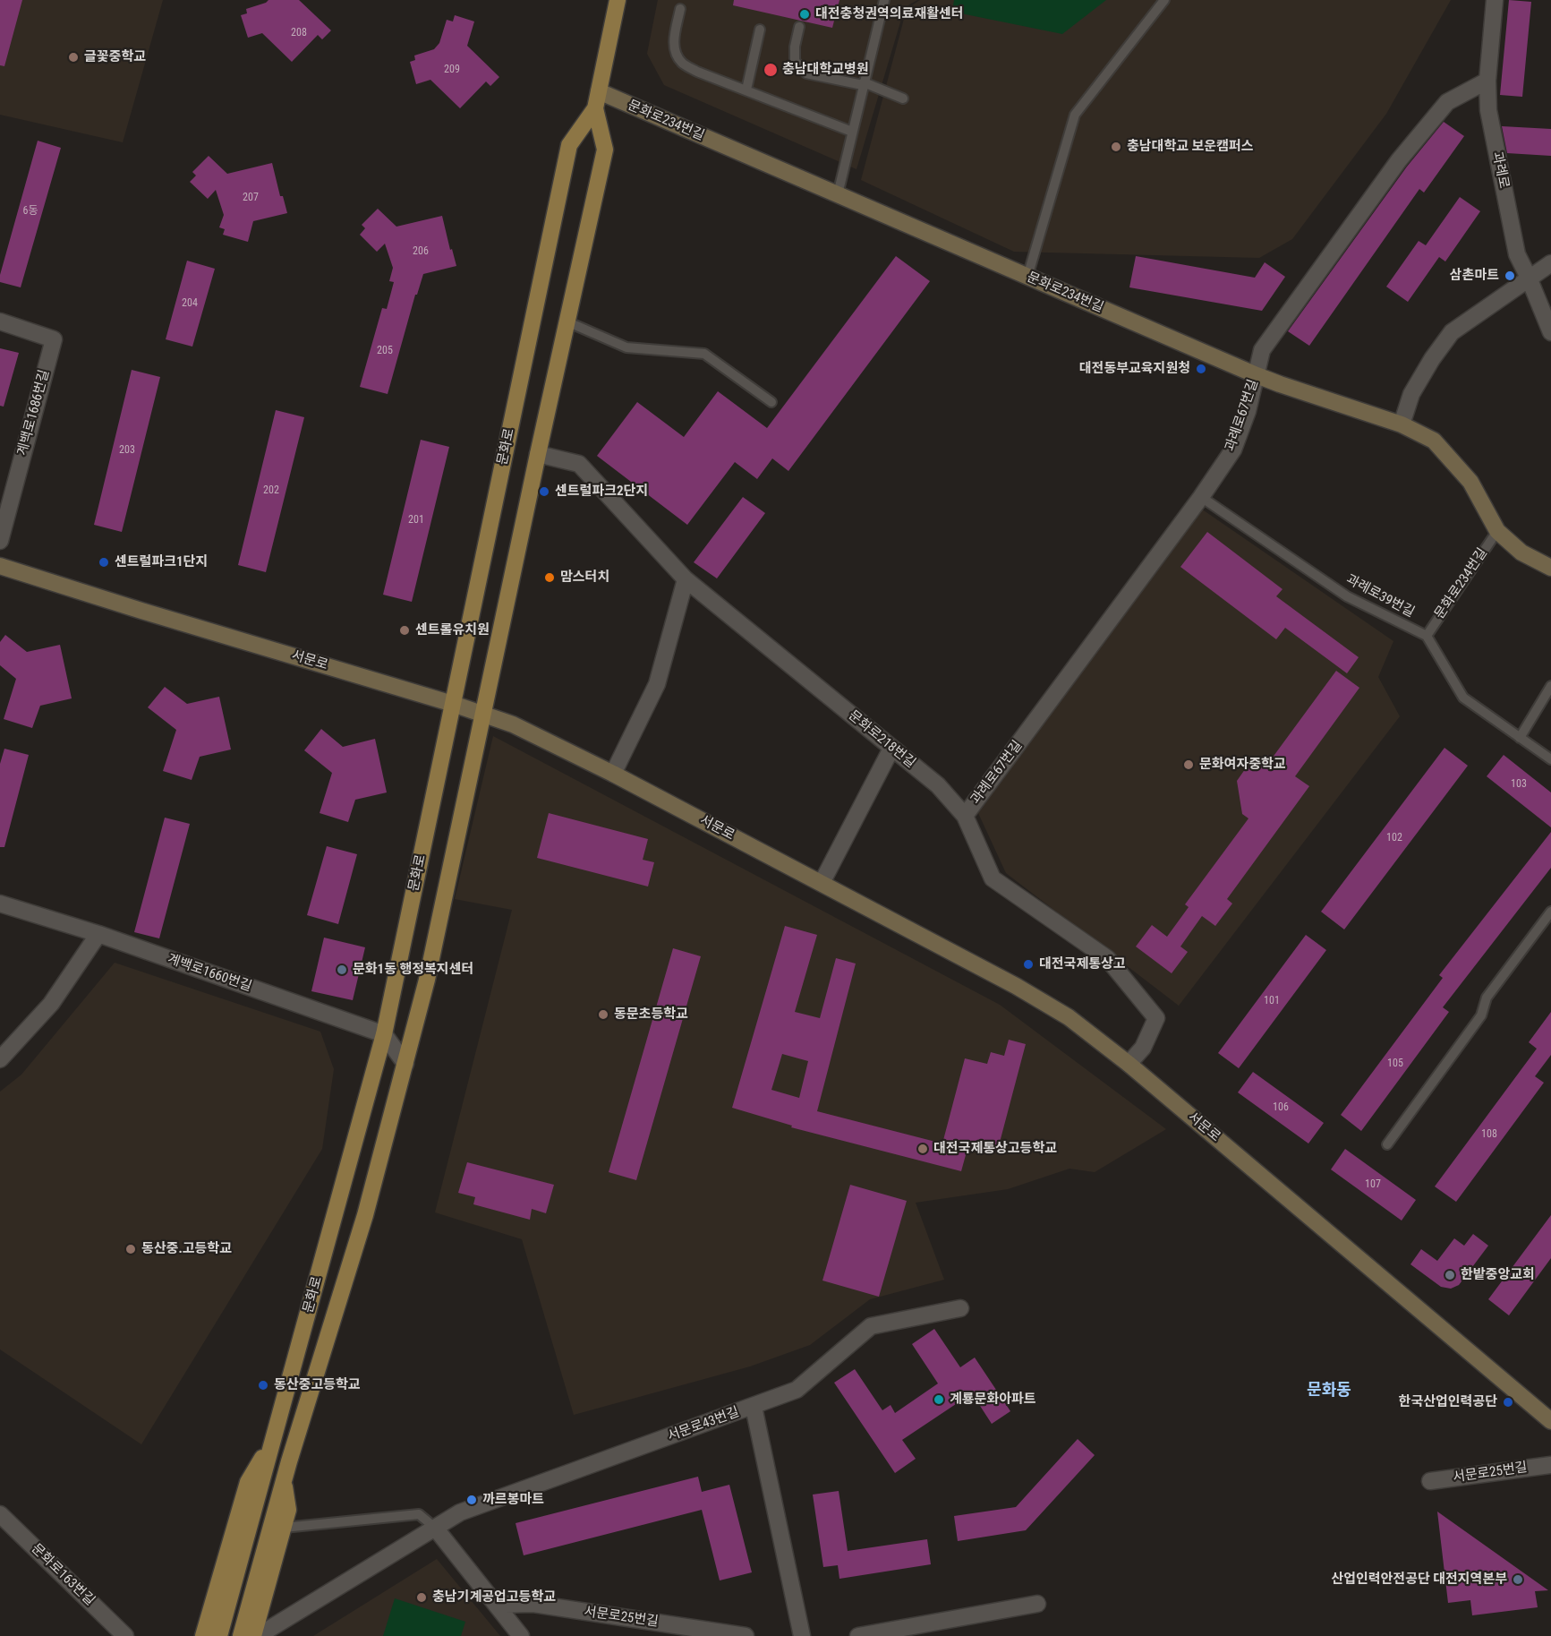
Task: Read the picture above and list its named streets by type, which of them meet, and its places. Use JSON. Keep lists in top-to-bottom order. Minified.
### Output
{"streets":{"main road":["문화로234번길","문화로","서문로"],"street":["과례로","계백로1686번길","과례로67번길","문화로218번길","계백로1660번길","서문로43번길","서문로25번길","문화로163번길"],"lane":["과례로39번길"]},"crossings":[["문화로234번길","과례로67번길"],["문화로234번길","문화로"],["문화로234번길","과례로39번길"],["과례로","과례로67번길"],["과례로67번길","과례로39번길"],["과례로67번길","문화로218번길"],["문화로","서문로"],["문화로","문화로218번길"],["문화로","계백로1660번길"],["서문로","문화로218번길"]],"districts":["문화동"],"places":["대전충청권역의료재활센터","글꽃중학교","충남대학교병원","충남대학교 보운캠퍼스","삼촌마트","대전동부교육지원청","센트럴파크2단지","센트럴파크1단지","맘스터치","센트롤유치원","문화여자중학교","대전국제통상고","문화1동 행정복지센터","동문초등학교","대전국제통상고등학교","동산중.고등학교","한밭중앙교회","동산중고등학교","계룡문화아파트","한국산업인력공단","까르봉마트","산업인력안전공단 대전지역본부","충남기계공업고등학교"],"house_numbers":["208","209","207","6동","206","204","205","203","202","201","103","102","101","105","106","108","107"]}
